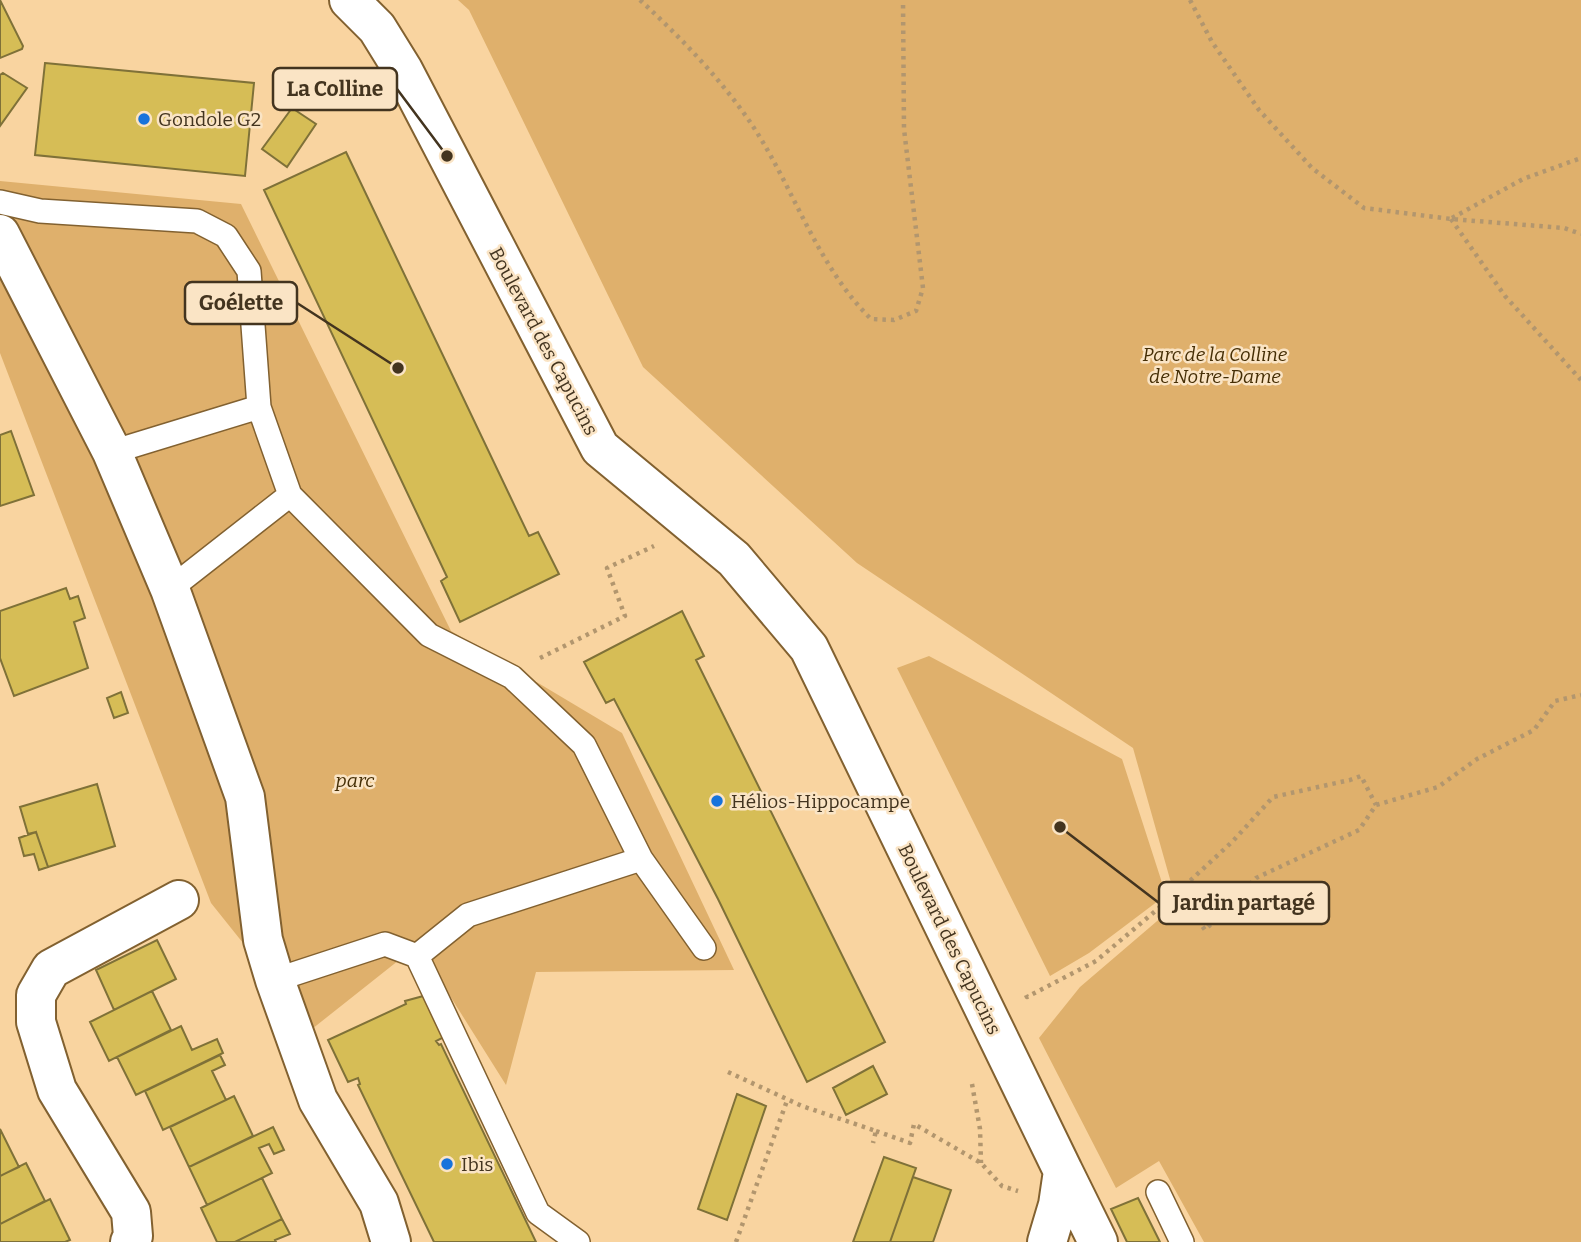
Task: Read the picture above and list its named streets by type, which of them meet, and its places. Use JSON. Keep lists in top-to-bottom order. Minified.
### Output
{"streets":{"street":["Boulevard des Capucins"]},"parks":["Parc de la Colline de Notre-Dame","parc"],"places":["Gondole G2","La Colline","Goélette","Hélios-Hippocampe","Jardin partagé","Ibis"]}
